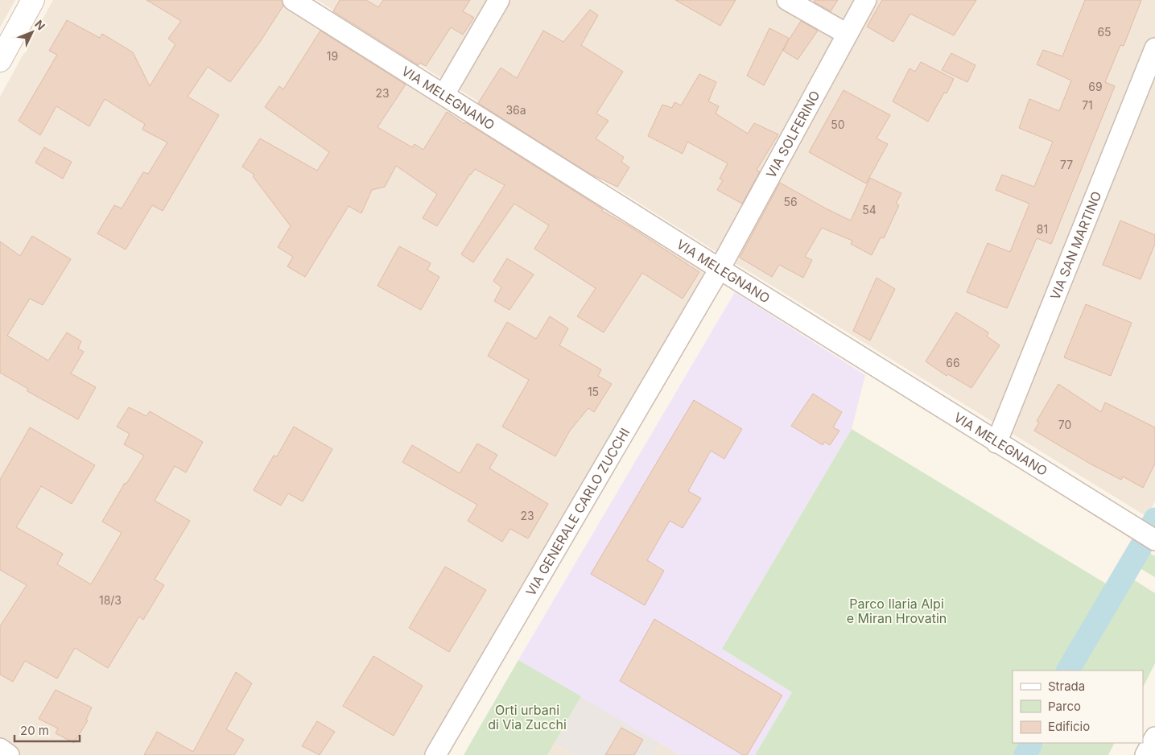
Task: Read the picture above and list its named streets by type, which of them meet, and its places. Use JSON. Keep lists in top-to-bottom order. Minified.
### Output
{"streets":{"street":["VIA MELEGNANO","VIA SOLFERINO","VIA SAN MARTINO","VIA GENERALE CARLO ZUCCHI"]},"crossings":[["VIA MELEGNANO","VIA SOLFERINO"],["VIA MELEGNANO","VIA SAN MARTINO"],["VIA MELEGNANO","VIA GENERALE CARLO ZUCCHI"],["VIA SOLFERINO","VIA GENERALE CARLO ZUCCHI"]],"parks":["Parco Ilaria Alpi e Miran Hrovatin","Orti urbani di Via Zucchi"],"house_numbers":["65","19","69","23","71","36a","50","77","56","54","81","66","15","70","23","18/3"],"legend":["Strada","Parco","Edificio"],"scale_bar":"20 m","north":"top right"}
